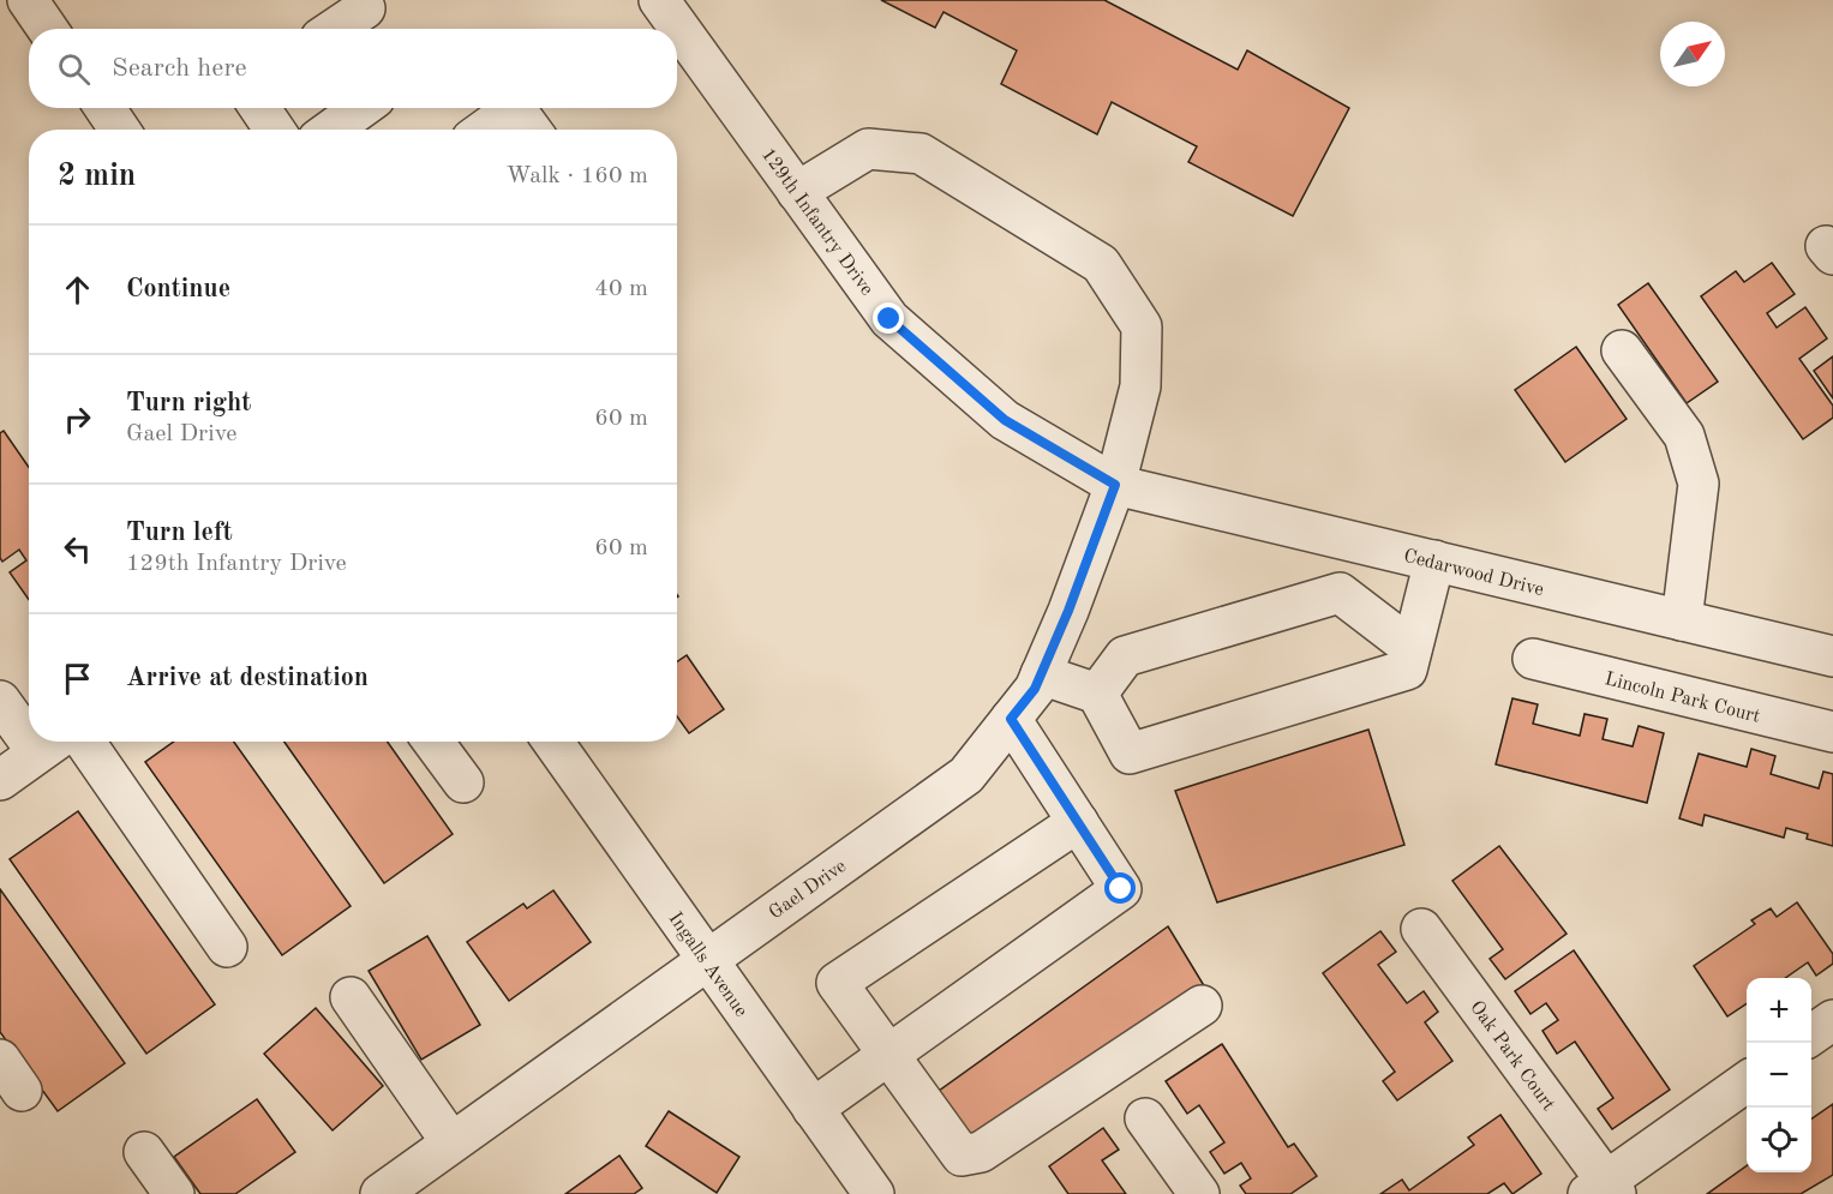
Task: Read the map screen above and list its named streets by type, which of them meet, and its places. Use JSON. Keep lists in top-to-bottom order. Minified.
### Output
{"streets":{"street":["129th Infantry Drive","Cedarwood Drive","Lincoln Park Court","Gael Drive","Ingalls Avenue","Oak Park Court"]},"crossings":[["129th Infantry Drive","Cedarwood Drive"],["129th Infantry Drive","Gael Drive"],["Cedarwood Drive","Gael Drive"],["Gael Drive","Ingalls Avenue"]],"north":"top right","page":{"search":"Search here","heading":["2 min","Walk · 160 m"],"list":[["Continue","40 m"],["Turn right","Gael Drive","60 m"],["Turn left","129th Infantry Drive","60 m"],"Arrive at destination"],"map_buttons":["+","−"]}}
